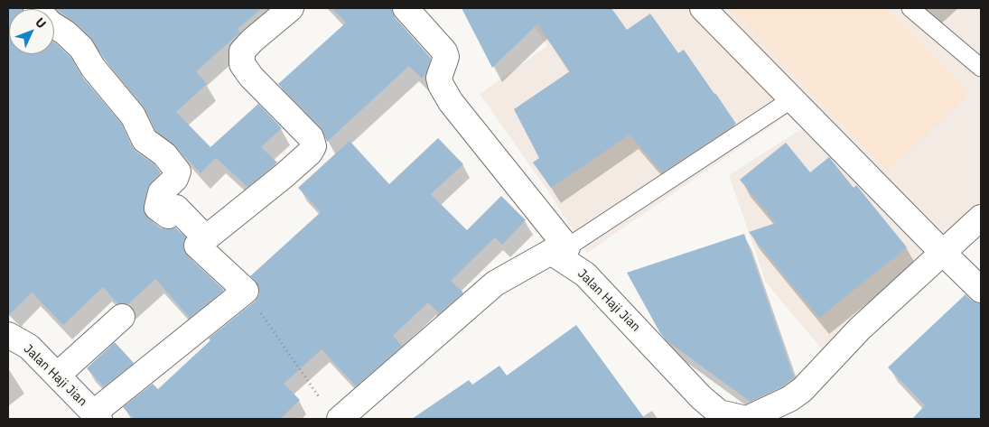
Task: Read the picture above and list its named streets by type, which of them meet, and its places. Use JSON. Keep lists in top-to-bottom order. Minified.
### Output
{"streets":{"street":["Jalan Haji Jian"]},"north":"top right"}
